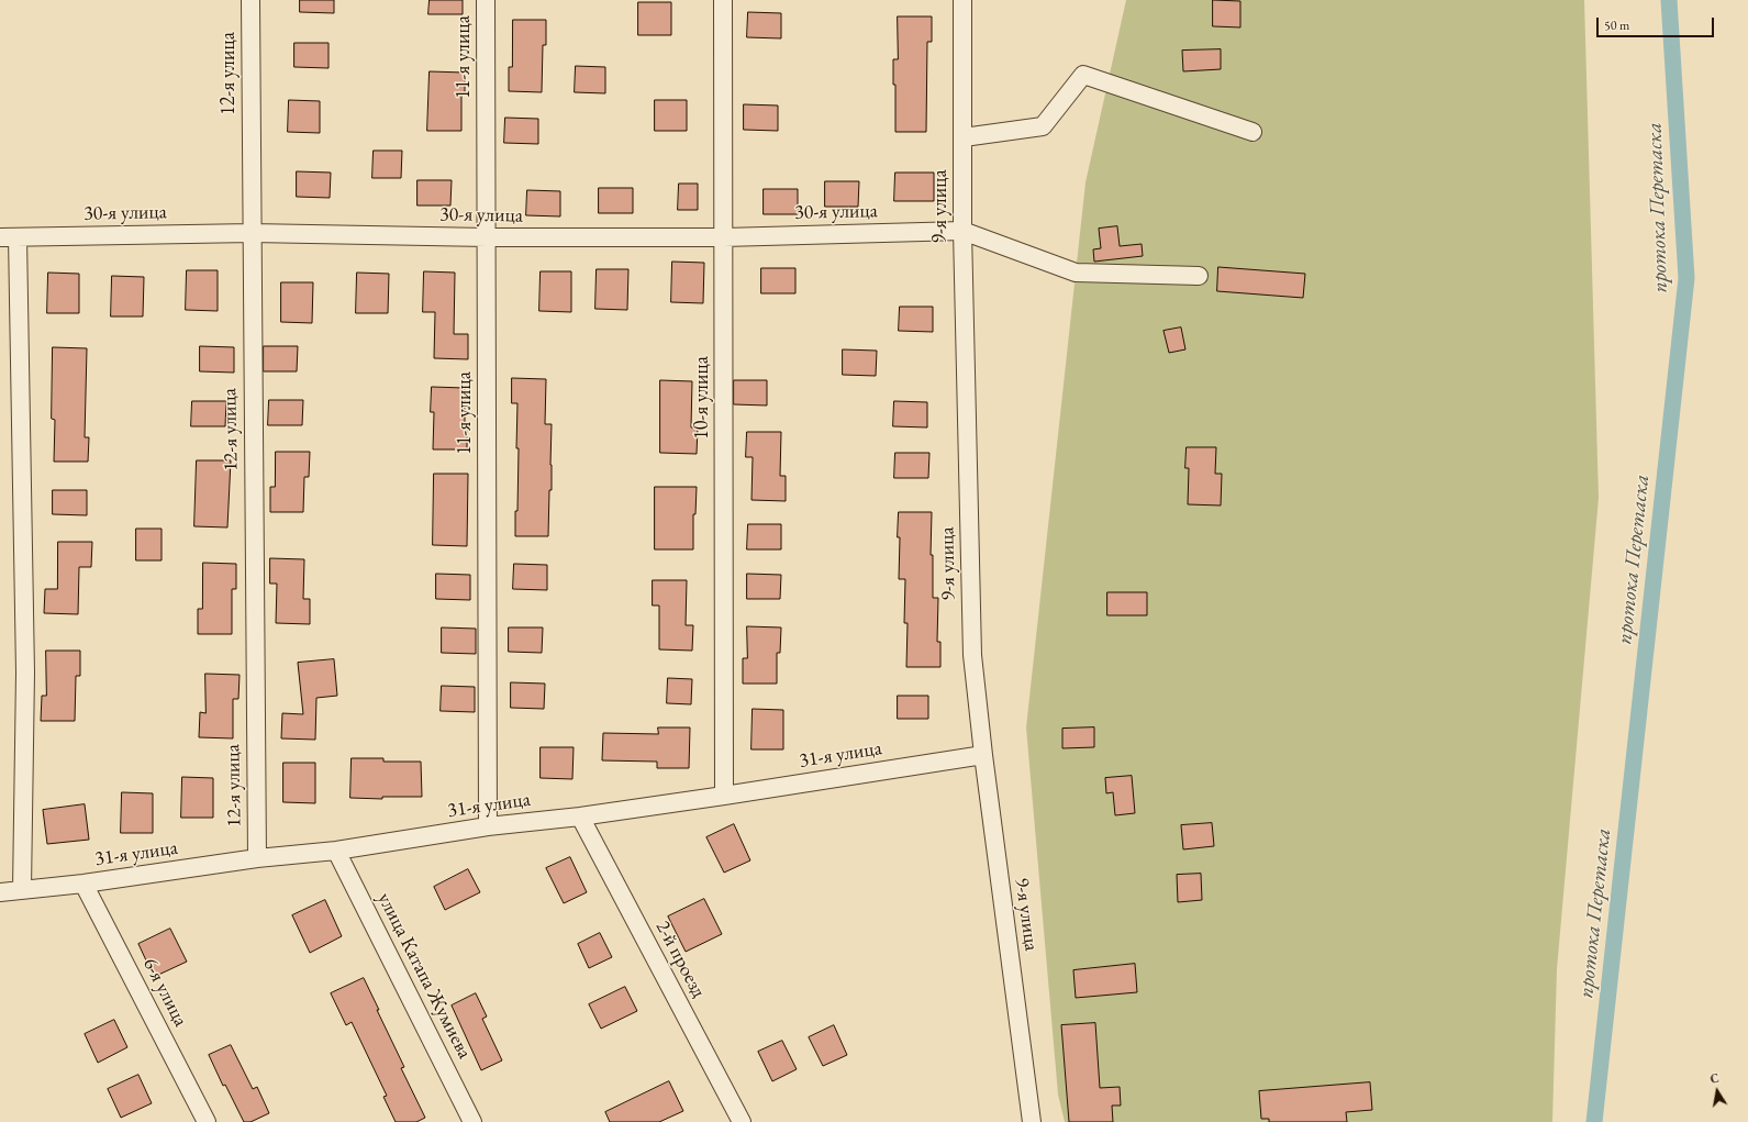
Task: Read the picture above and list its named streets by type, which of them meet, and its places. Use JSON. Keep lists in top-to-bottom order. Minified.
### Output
{"streets":{"street":["11-я улица","12-я улица","9-я улица","30-я улица","10-я улица","31-я улица","2-й проезд","улица Катапа Жумиева","6-я улица"]},"crossings":[["11-я улица","30-я улица"],["11-я улица","31-я улица"],["12-я улица","30-я улица"],["12-я улица","31-я улица"],["9-я улица","30-я улица"],["9-я улица","31-я улица"],["30-я улица","10-я улица"],["10-я улица","31-я улица"],["31-я улица","2-й проезд"],["31-я улица","улица Катапа Жумиева"],["31-я улица","6-я улица"]],"water":["протока Перетаска"],"scale_bar":"50 m","north":"top"}
